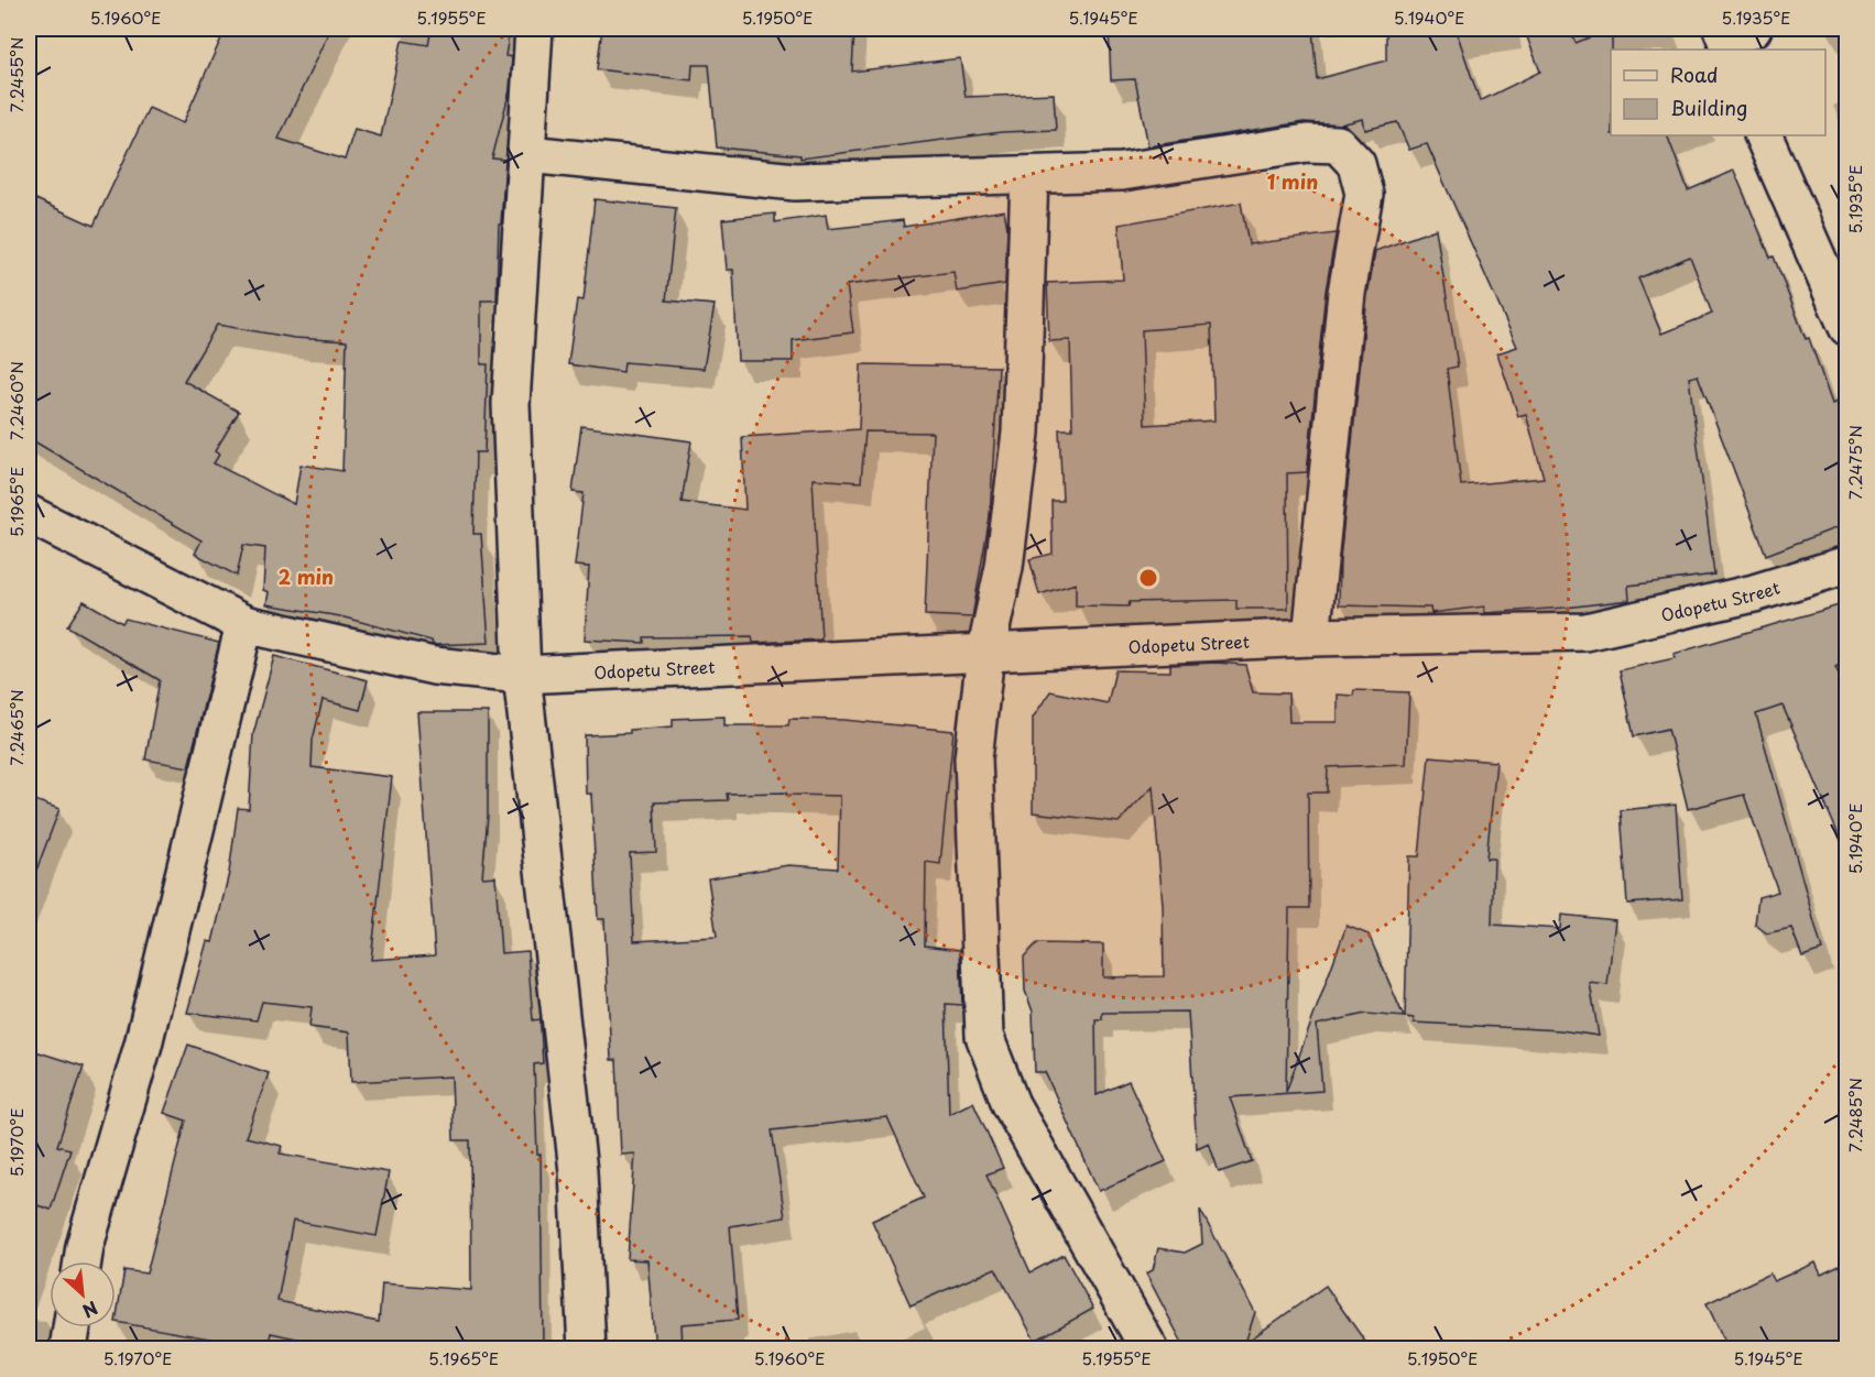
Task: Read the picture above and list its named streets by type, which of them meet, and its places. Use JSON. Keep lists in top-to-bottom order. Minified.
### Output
{"streets":{"street":["Odopetu Street"]},"legend":["Road","Building"],"north":"bottom right","coordinates":["5.1960°E","5.1955°E","5.1950°E","5.1945°E","5.1940°E","5.1935°E","7.2455°N","7.2460°N","7.2475°N","5.1965°E","7.2465°N","7.2485°N","5.1970°E"],"rings":["1 min","2 min"]}
